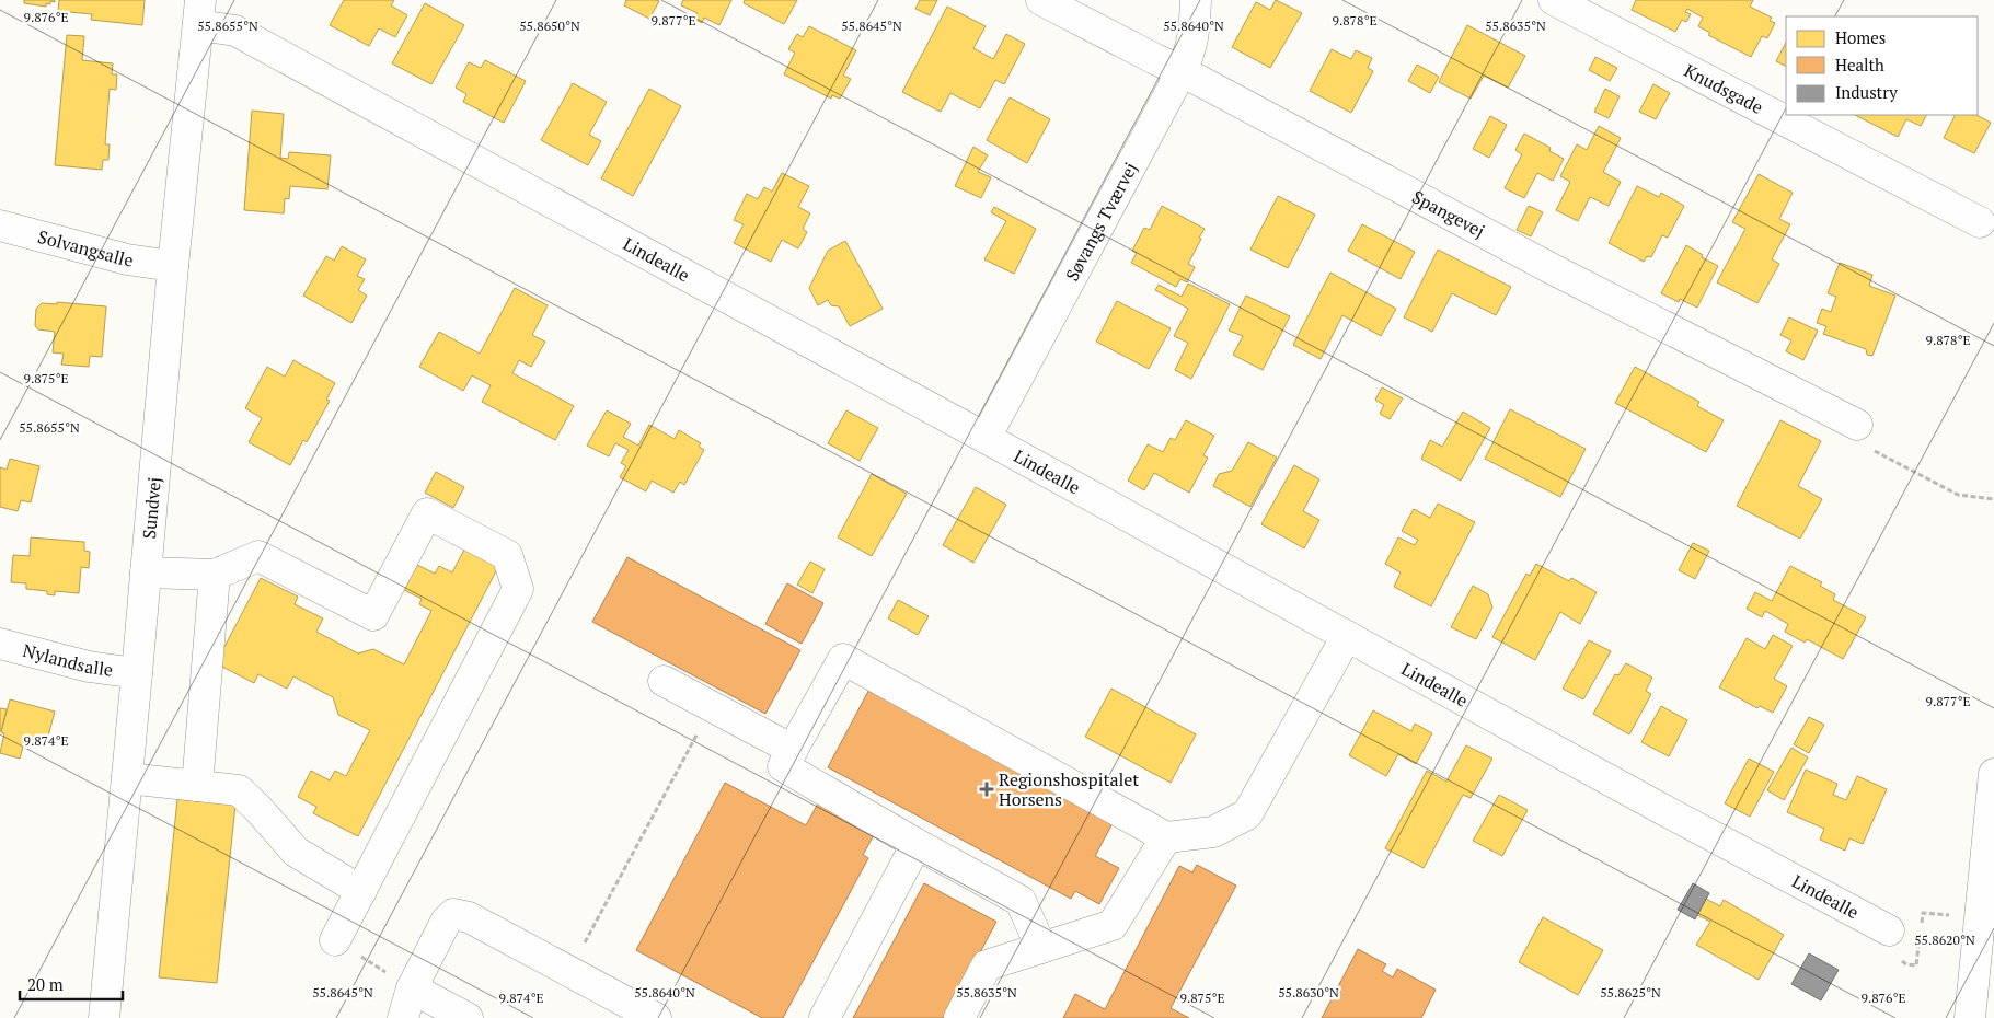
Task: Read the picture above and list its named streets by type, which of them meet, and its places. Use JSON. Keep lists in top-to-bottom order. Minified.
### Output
{"streets":{"street":["Knudsgade","Spangevej","Søvangs Tværvej","Solvangsalle","Lindealle","Sundvej","Nylandsalle"]},"crossings":[["Spangevej","Søvangs Tværvej"],["Søvangs Tværvej","Lindealle"],["Solvangsalle","Sundvej"],["Lindealle","Sundvej"],["Sundvej","Nylandsalle"]],"places":{"health":["Regionshospitalet Horsens"]},"legend":["Homes","Health","Industry"],"scale_bar":"20 m","coordinates":["9.876°E","9.877°E","9.878°E","55.8655°N","55.8650°N","55.8645°N","55.8640°N","55.8635°N","9.875°E","9.874°E","55.8620°N","55.8630°N","55.8625°N"]}
